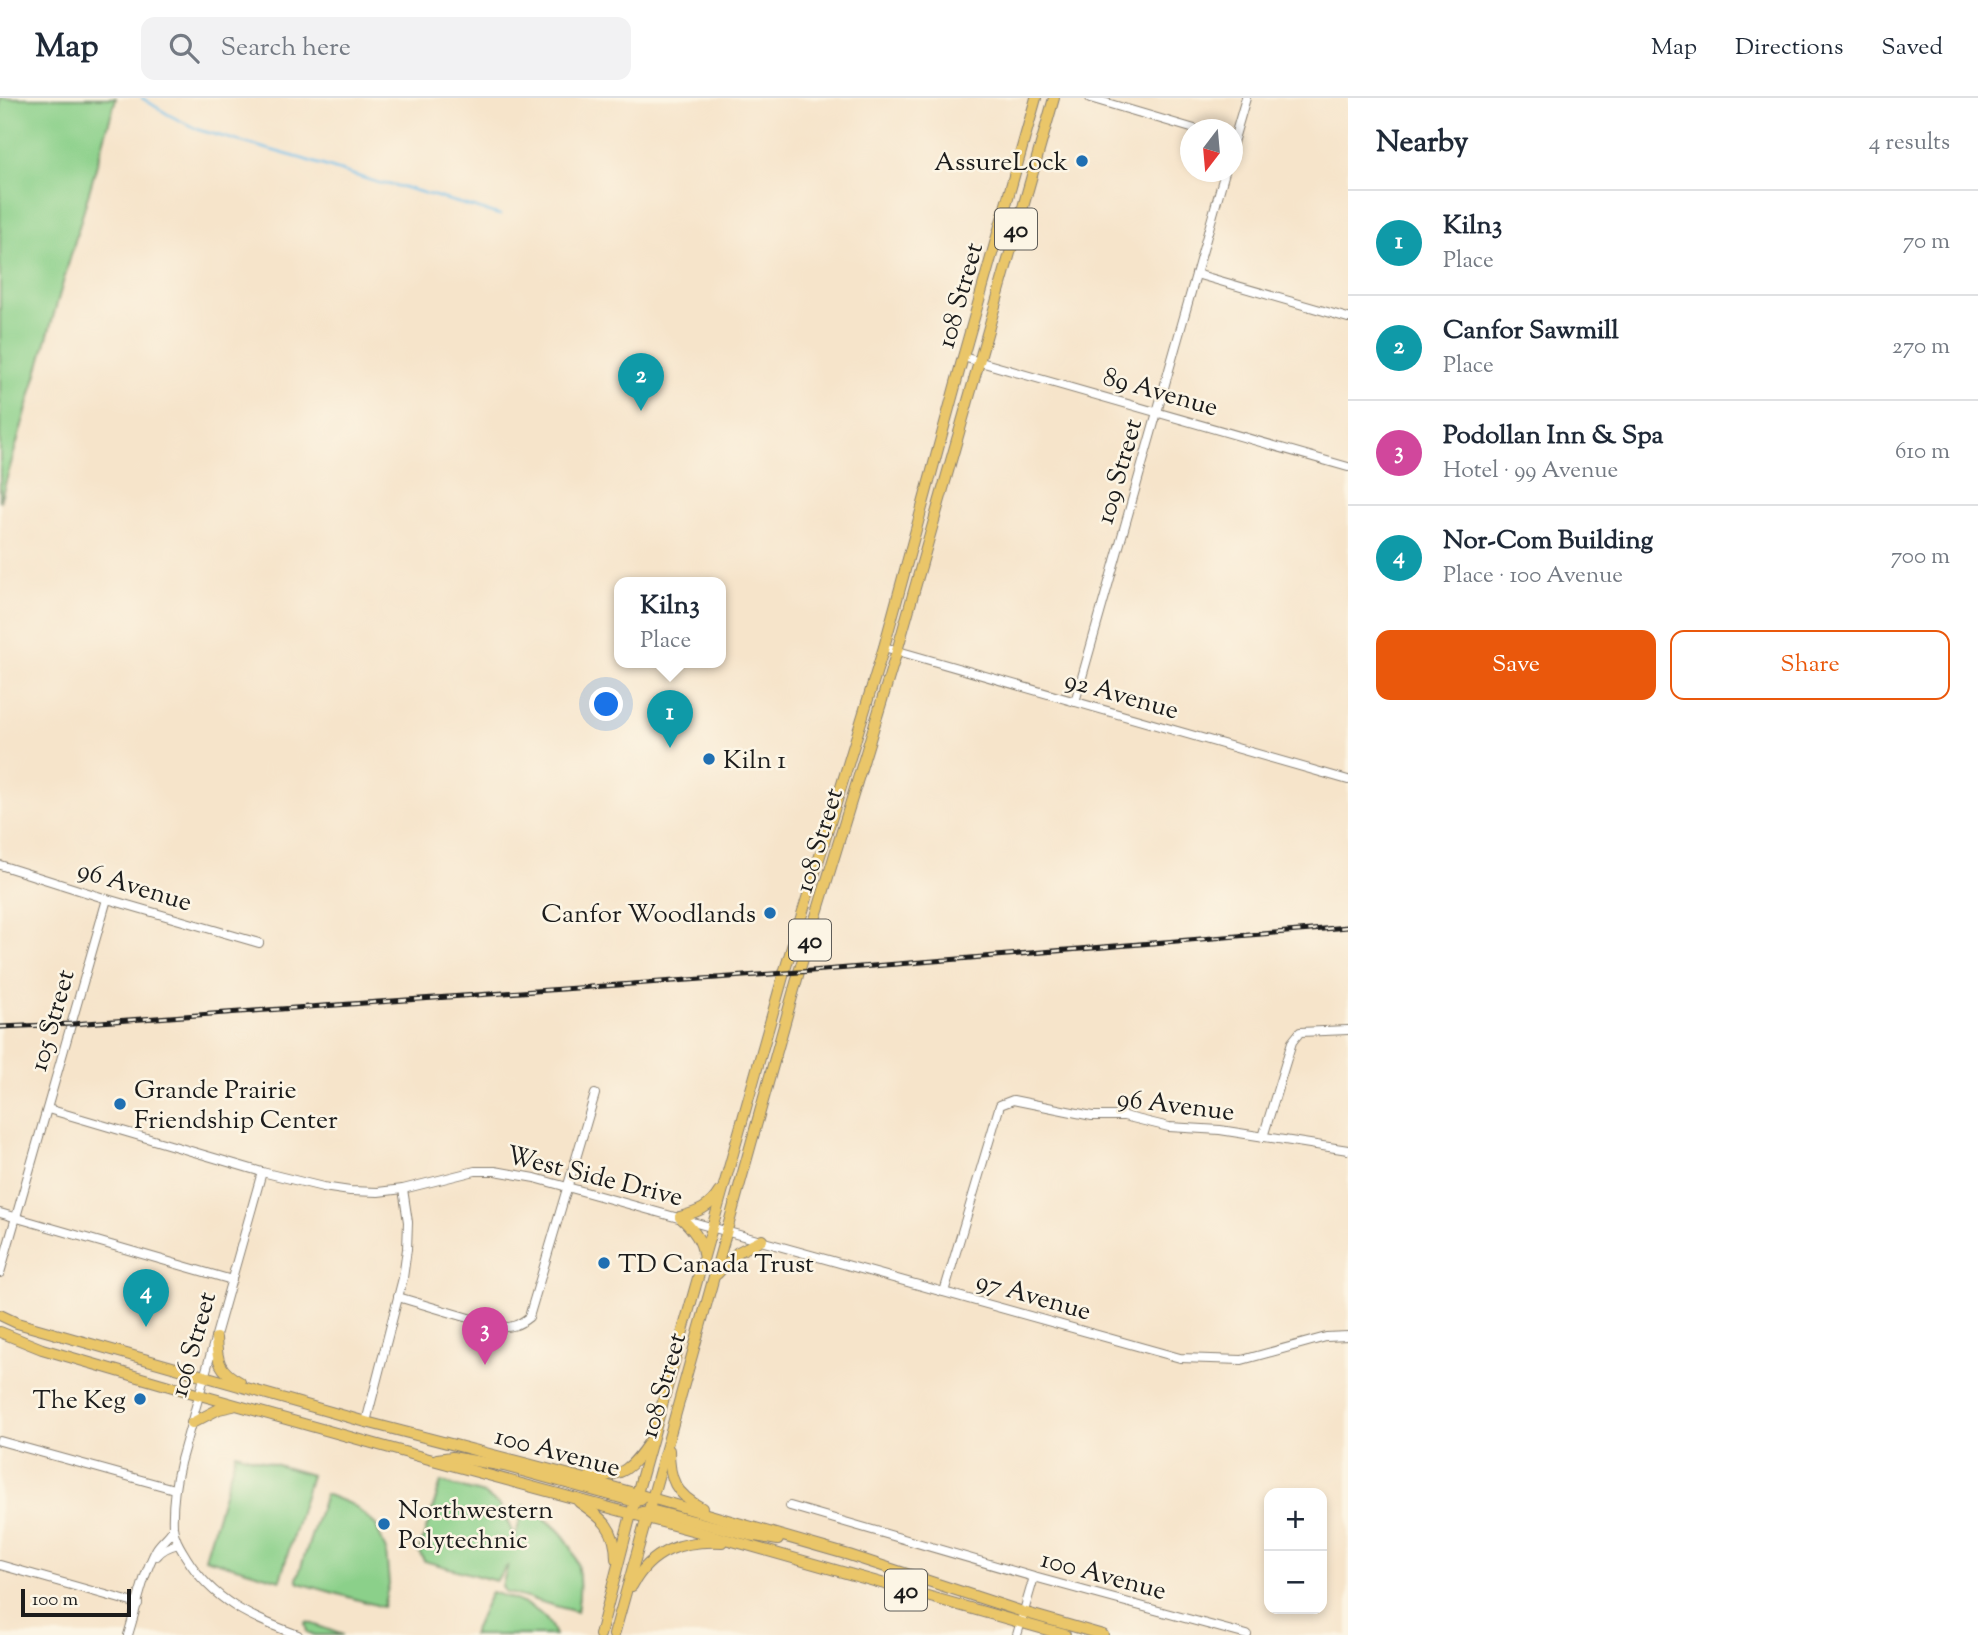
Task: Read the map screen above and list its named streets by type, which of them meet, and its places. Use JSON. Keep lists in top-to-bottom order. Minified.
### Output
{"streets":{"main road":["40","108 Street","100 Avenue"],"street":["89 Avenue","109 Street","92 Avenue","96 Avenue","105 Street","West Side Drive","97 Avenue","106 Street"]},"crossings":[["108 Street","89 Avenue"],["108 Street","92 Avenue"],["108 Street","West Side Drive"],["108 Street","97 Avenue"],["108 Street","100 Avenue"],["89 Avenue","109 Street"],["109 Street","92 Avenue"],["96 Avenue","105 Street"],["96 Avenue","97 Avenue"],["105 Street","West Side Drive"],["West Side Drive","97 Avenue"],["West Side Drive","106 Street"],["106 Street","100 Avenue"]],"places":["AssureLock","Kiln 1","Canfor Woodlands","Grande Prairie Friendship Center","TD Canada Trust","The Keg","Northwestern Polytechnic"],"scale_bar":"100 m","north":"bottom","page":{"header":"Map","search":"Search here","nav":["Map","Directions","Saved"],"heading":["Nearby","4 results"],"list":[{"mark":"1","name":"Kiln3","note":"Place","value":"70 m"},{"mark":"2","name":"Canfor Sawmill","note":"Place","value":"270 m"},{"mark":"3","name":"Podollan Inn & Spa","note":"Hotel · 99 Avenue","value":"610 m"},{"mark":"4","name":"Nor-Com Building","note":"Place · 100 Avenue","value":"700 m"}],"pins":["2","1","4","3"],"popup":["Kiln3","Place"],"buttons":["Save","Share"],"map_buttons":["+","−"],"scale":"100 m"}}
